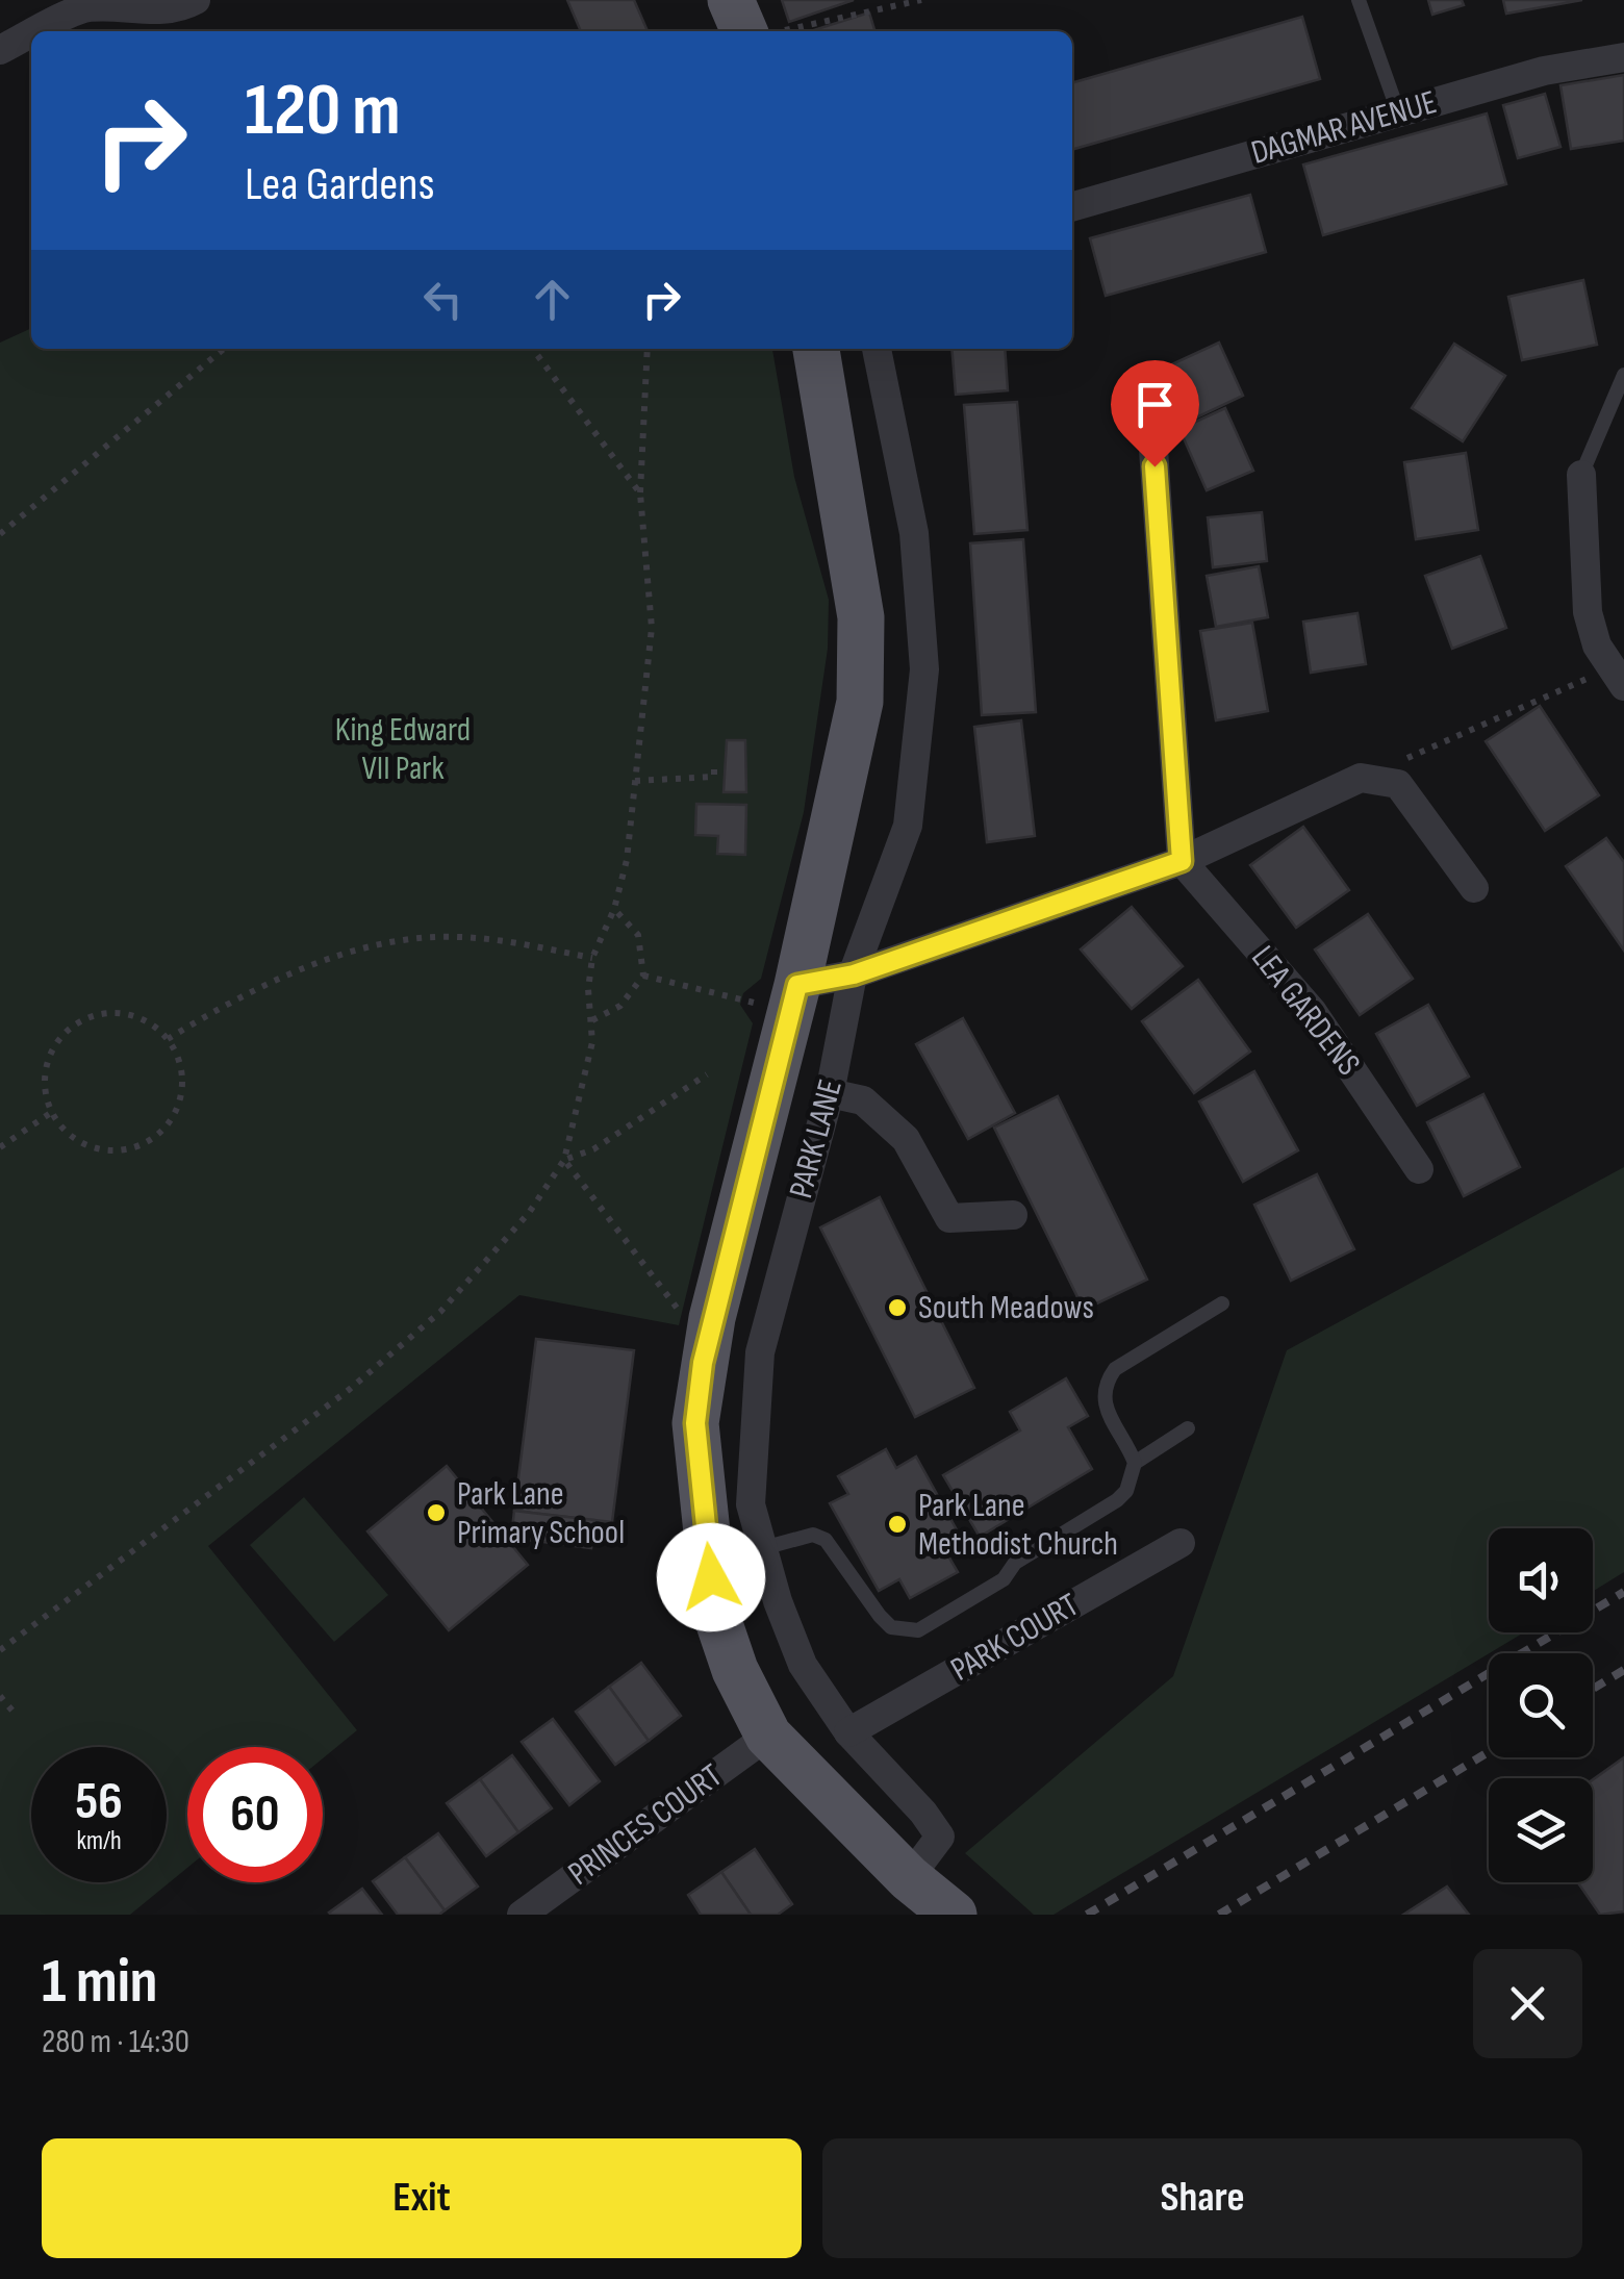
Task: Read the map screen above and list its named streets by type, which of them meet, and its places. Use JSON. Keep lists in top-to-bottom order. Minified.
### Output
{"streets":{"main road":["PARK LANE"],"street":["DAGMAR AVENUE","LEA GARDENS","PARK COURT","PRINCES COURT"]},"crossings":[["PARK LANE","PARK COURT"],["PARK LANE","PRINCES COURT"]],"parks":["King Edward VII Park"],"places":["South Meadows","Park Lane Primary School","Park Lane Methodist Church"],"page":{"turn":["120 m","Lea Gardens"],"speed":"56 km/h","limit":"60","heading":["1 min","280 m · 14:30"],"buttons":["Exit","Share"]}}
